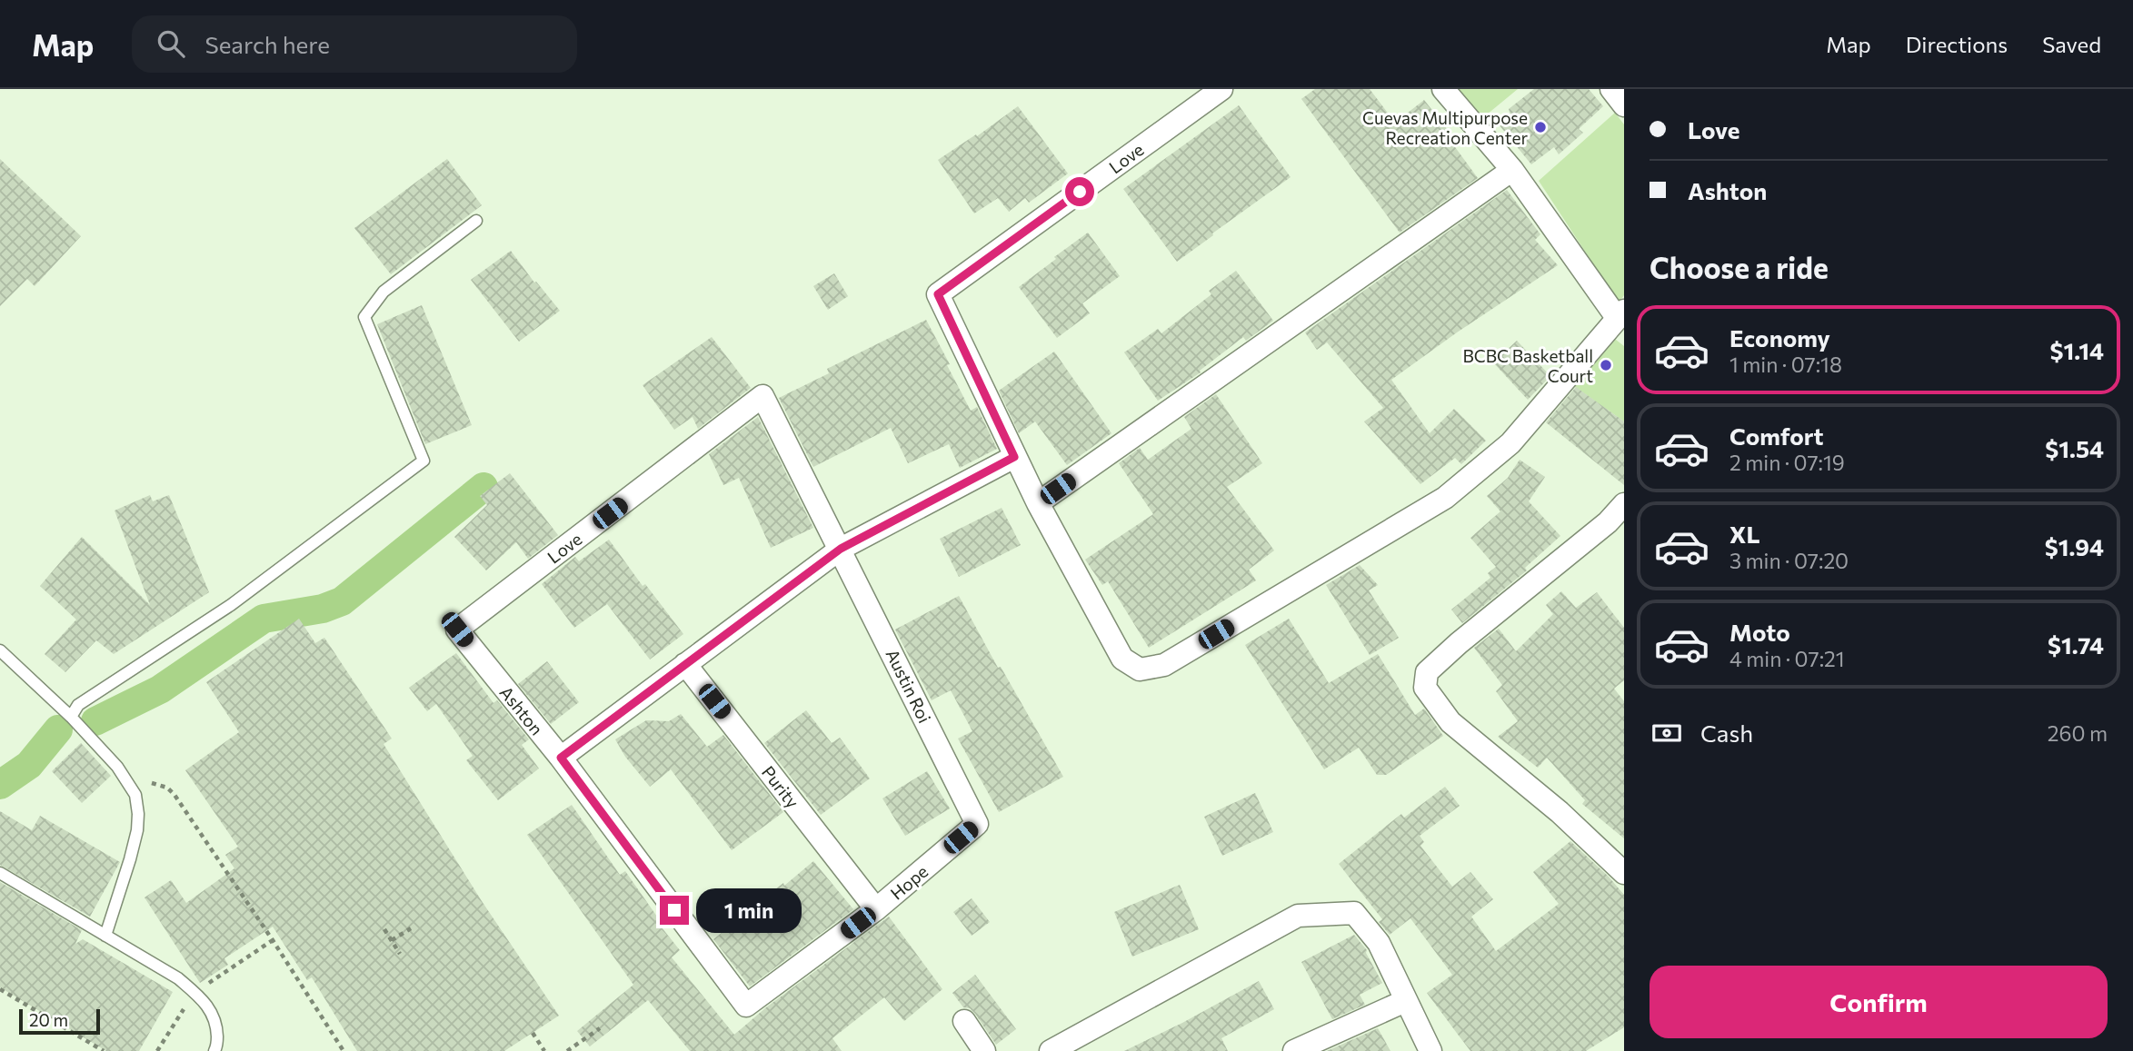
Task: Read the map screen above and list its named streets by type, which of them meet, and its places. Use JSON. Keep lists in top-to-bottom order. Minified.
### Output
{"streets":{"street":["Love","Austin Roi","Ashton","Purity","Hope"]},"crossings":[["Love","Austin Roi"],["Love","Ashton"],["Austin Roi","Hope"],["Ashton","Hope"],["Purity","Hope"]],"places":["Cuevas Multipurpose Recreation Center","BCBC Basketball Court"],"scale_bar":"20 m","page":{"header":"Map","search":"Search here","nav":["Map","Directions","Saved"],"banner":["Love","Ashton"],"heading":"Choose a ride","list":[{"name":"Economy","note":"1 min · 07:18","value":"$1.14"},{"name":"Comfort","note":"2 min · 07:19","value":"$1.54"},{"name":"XL","note":"3 min · 07:20","value":"$1.94"},{"name":"Moto","note":"4 min · 07:21","value":"$1.74"}],"pay":["Cash","260 m"],"bubble":"1 min","buttons":"Confirm","scale":"20 m"}}
